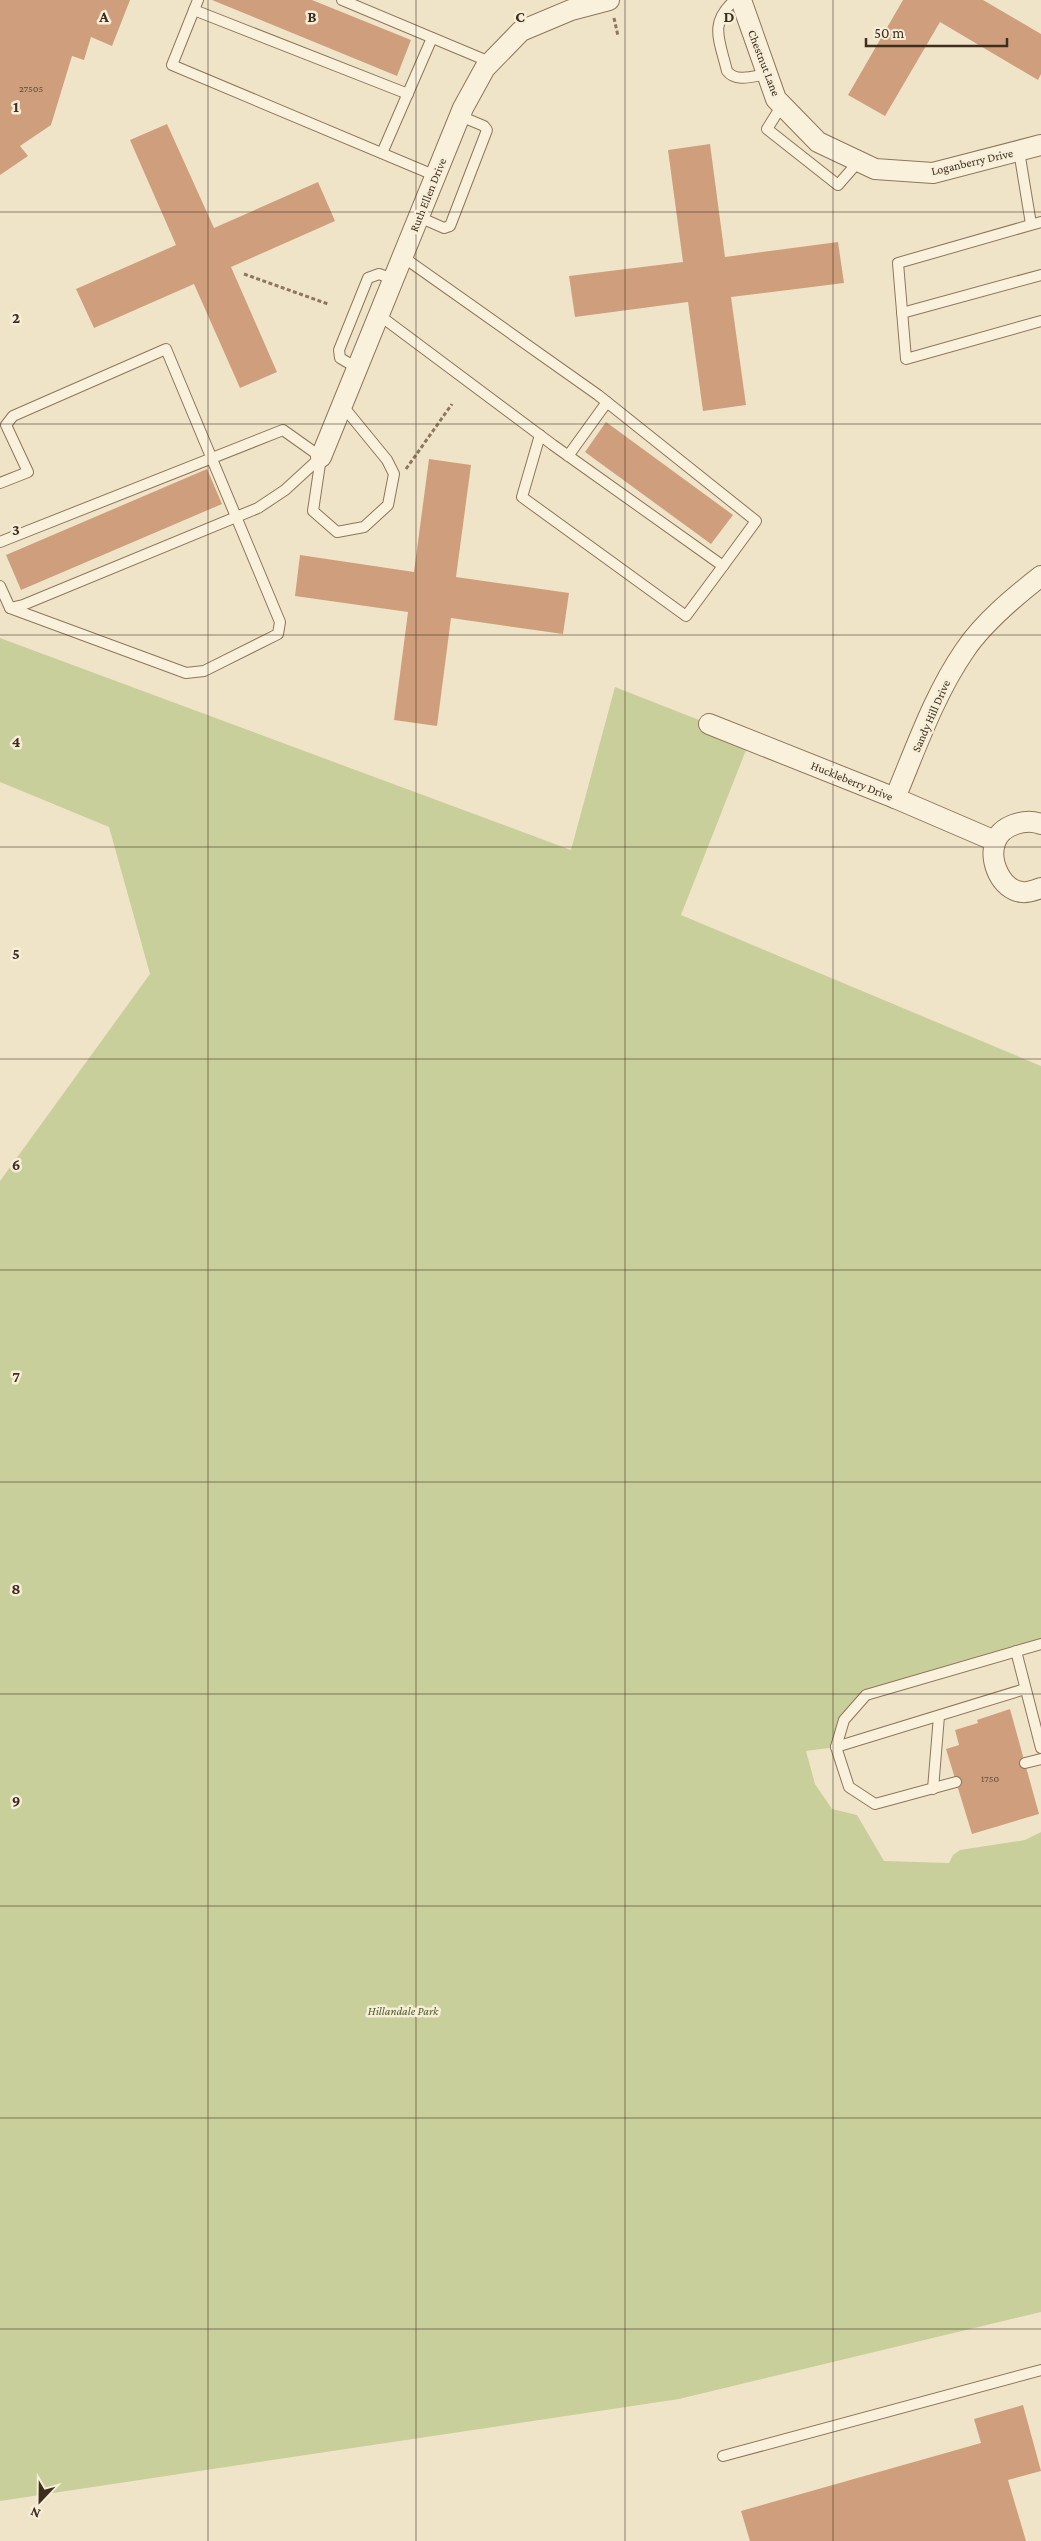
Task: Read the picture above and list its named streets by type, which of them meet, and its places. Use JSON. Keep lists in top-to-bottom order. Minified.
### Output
{"streets":{"street":["Chestnut Lane","Loganberry Drive","Ruth Ellen Drive","Sandy Hill Drive","Huckleberry Drive"]},"crossings":[["Chestnut Lane","Loganberry Drive"],["Sandy Hill Drive","Huckleberry Drive"]],"parks":["Hillandale Park"],"house_numbers":["27505","1750"],"scale_bar":"50 m","north":"bottom","grid":{"columns":["A","B","C","D"],"rows":["1","2","3","4","5","6","7","8","9"]}}
